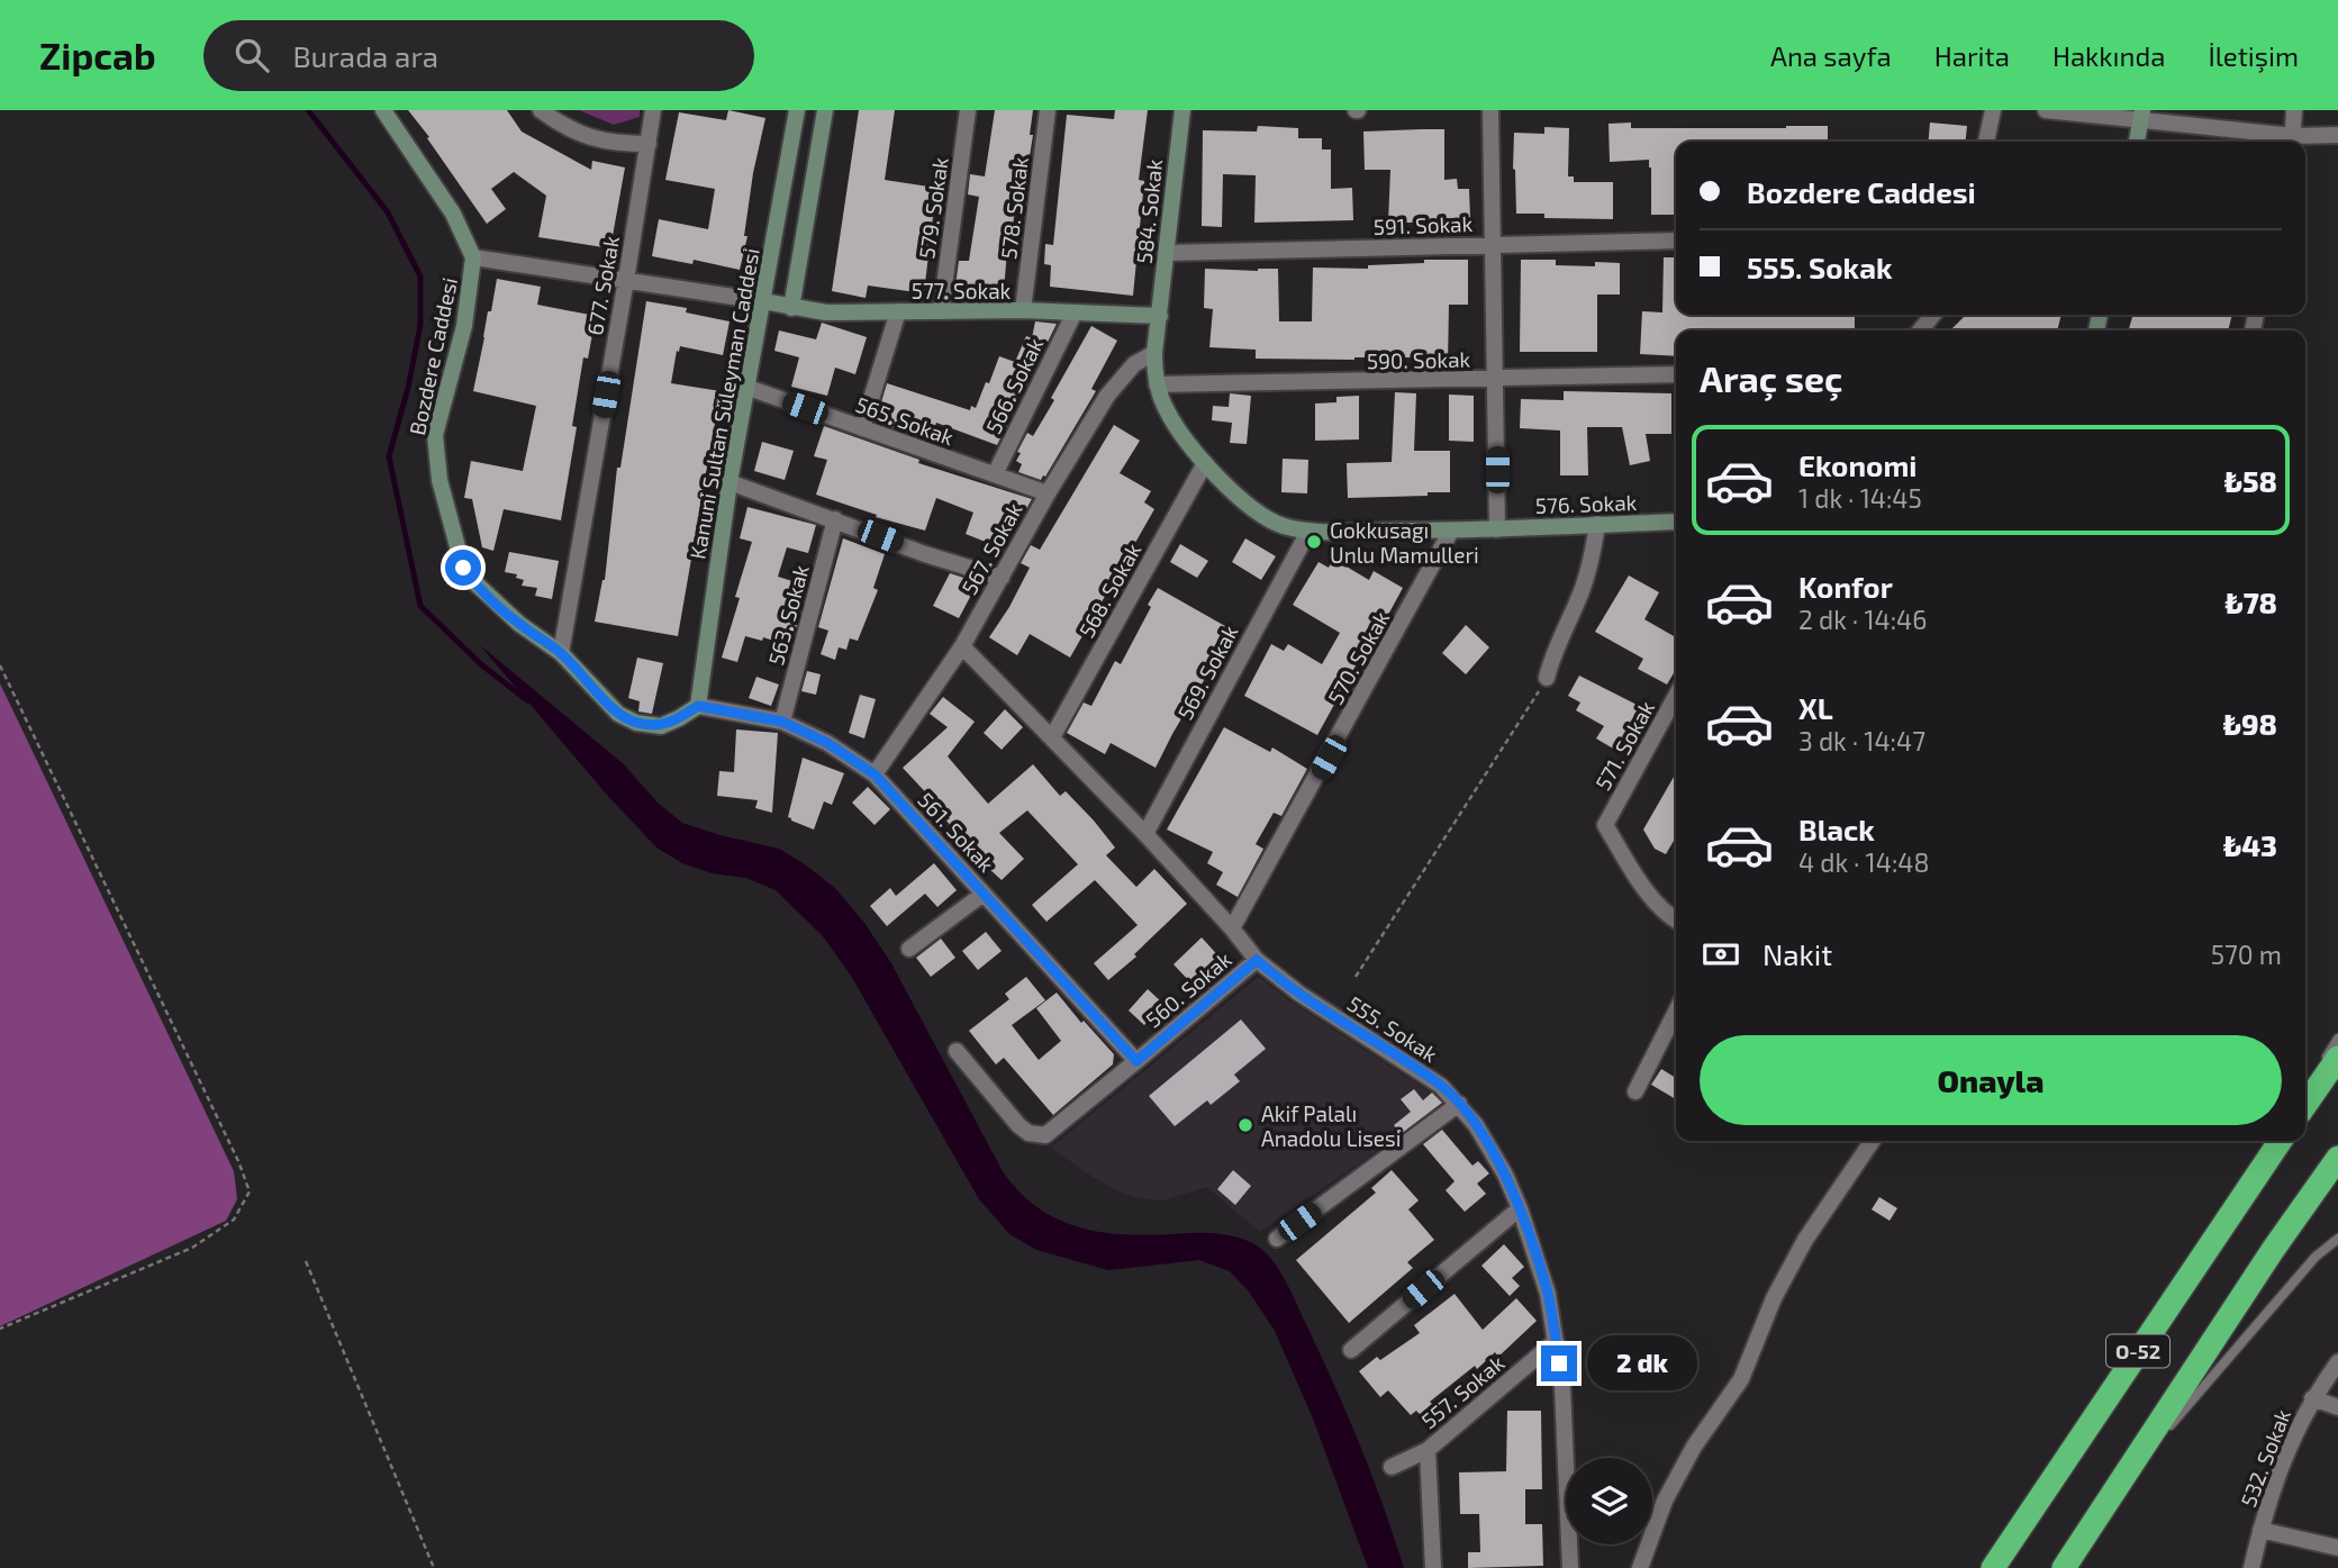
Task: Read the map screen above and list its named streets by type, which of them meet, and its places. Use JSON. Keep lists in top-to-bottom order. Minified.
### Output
{"streets":{"highway":["O-52"],"street":["579. Sokak","578. Sokak","584. Sokak","591. Sokak","677. Sokak","577. Sokak","Bozdere Caddesi","590. Sokak","566. Sokak","Kanuni Sultan Süleyman Caddesi","565. Sokak","576. Sokak","567. Sokak","568. Sokak","563. Sokak","570. Sokak","569. Sokak","571. Sokak","561. Sokak","560. Sokak","555. Sokak","557. Sokak","532. Sokak"]},"crossings":[["579. Sokak","577. Sokak"],["578. Sokak","577. Sokak"],["584. Sokak","591. Sokak"],["584. Sokak","577. Sokak"],["584. Sokak","576. Sokak"],["677. Sokak","Bozdere Caddesi"],["577. Sokak","566. Sokak"],["577. Sokak","Kanuni Sultan Süleyman Caddesi"],["577. Sokak","576. Sokak"],["Bozdere Caddesi","Kanuni Sultan Süleyman Caddesi"],["Bozdere Caddesi","561. Sokak"],["590. Sokak","576. Sokak"],["566. Sokak","565. Sokak"],["Kanuni Sultan Süleyman Caddesi","565. Sokak"],["Kanuni Sultan Süleyman Caddesi","561. Sokak"],["565. Sokak","567. Sokak"],["576. Sokak","567. Sokak"],["576. Sokak","568. Sokak"],["576. Sokak","570. Sokak"],["576. Sokak","569. Sokak"],["567. Sokak","561. Sokak"],["567. Sokak","555. Sokak"],["568. Sokak","555. Sokak"],["563. Sokak","561. Sokak"],["570. Sokak","555. Sokak"],["569. Sokak","555. Sokak"],["561. Sokak","560. Sokak"],["560. Sokak","555. Sokak"],["555. Sokak","557. Sokak"]],"places":["Gokkusagı Unlu Mamulleri","Akif Palalı Anadolu Lisesi"],"page":{"header":"Zipcab","search":"Burada ara","nav":["Ana sayfa","Harita","Hakkında","İletişim"],"banner":["Bozdere Caddesi","555. Sokak"],"heading":"Araç seç","list":[{"name":"Ekonomi","note":"1 dk · 14:45","value":"₺58"},{"name":"Konfor","note":"2 dk · 14:46","value":"₺78"},{"name":"XL","note":"3 dk · 14:47","value":"₺98"},{"name":"Black","note":"4 dk · 14:48","value":"₺43"}],"pay":["Nakit","570 m"],"buttons":"Onayla","bubble":"2 dk"}}
